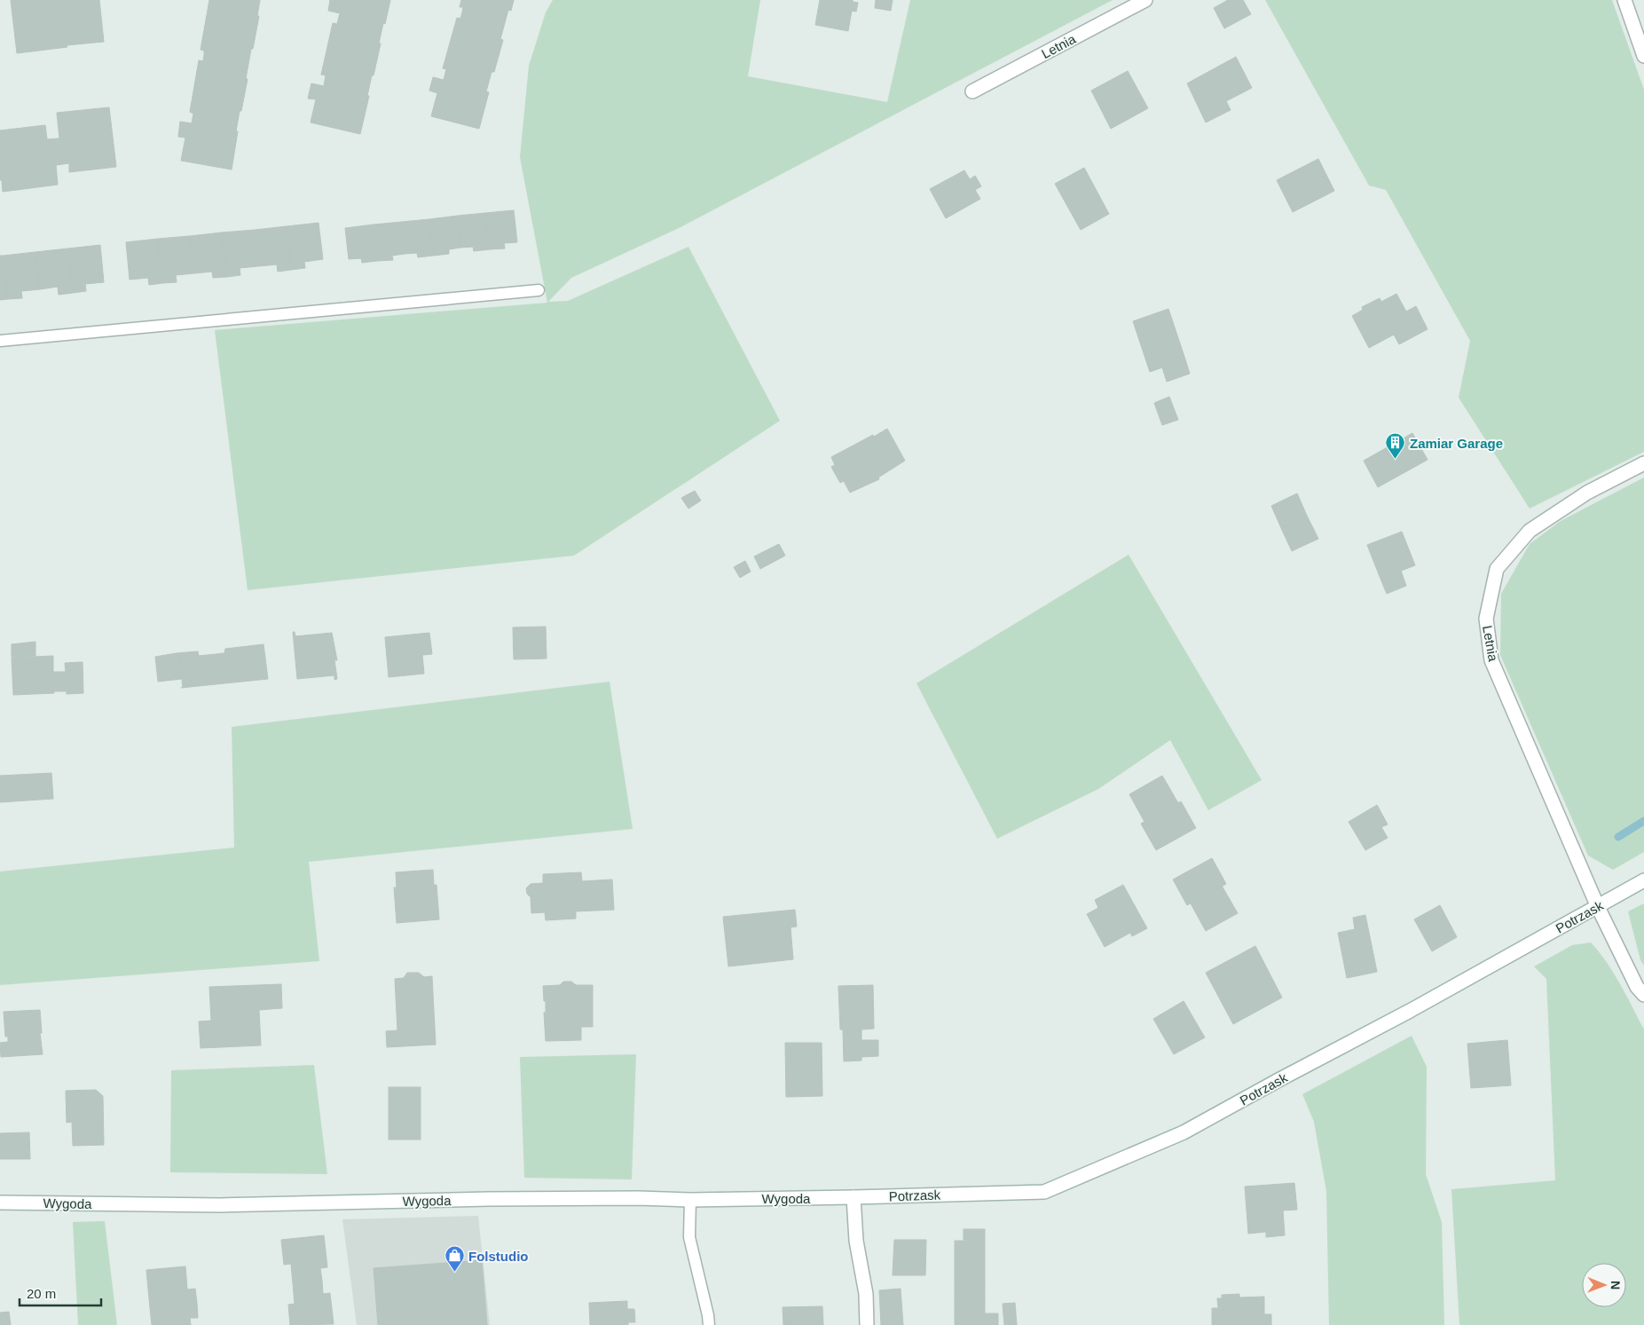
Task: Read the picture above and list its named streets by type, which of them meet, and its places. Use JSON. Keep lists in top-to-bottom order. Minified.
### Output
{"streets":{"street":["Letnia","Potrzask","Wygoda"]},"crossings":[["Letnia","Potrzask"],["Potrzask","Wygoda"]],"places":{"building":["Zamiar Garage"],"shop":["Folstudio"]},"scale_bar":"20 m","north":"right"}
